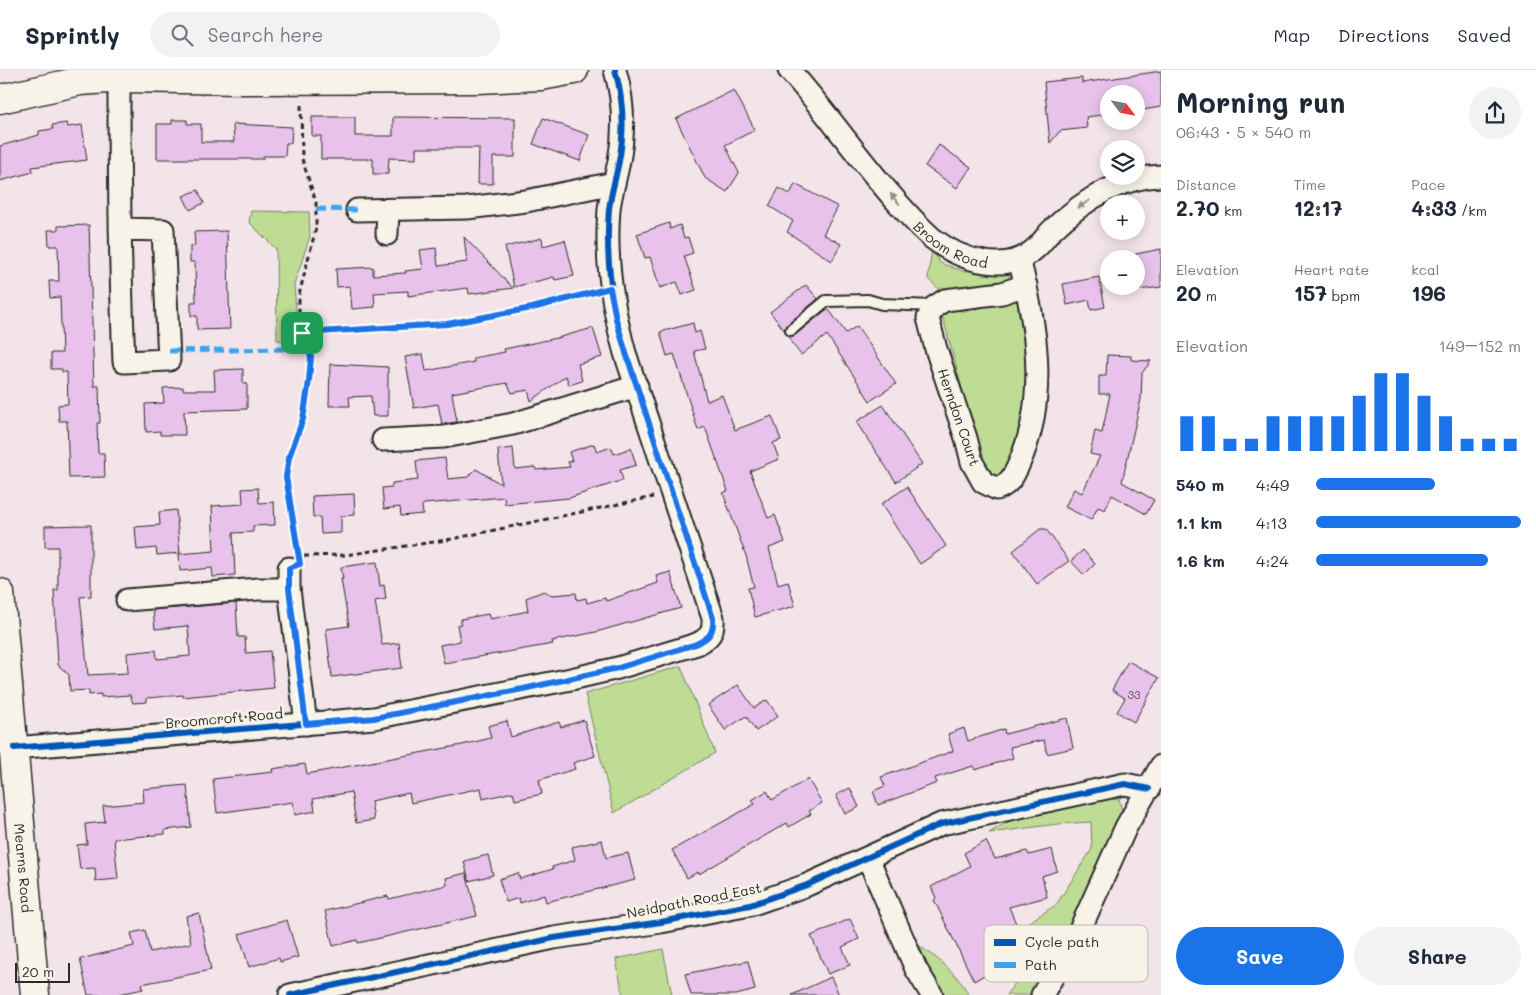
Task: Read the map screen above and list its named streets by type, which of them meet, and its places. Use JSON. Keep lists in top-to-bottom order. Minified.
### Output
{"streets":{"street":["Broom Road","Herndon Court","Broomcroft Road","Mearns Road","Neidpath Road East"]},"crossings":[["Broom Road","Herndon Court"],["Broomcroft Road","Mearns Road"]],"one_way":["Broom Road"],"house_numbers":["33"],"legend":["Cycle path","Path"],"scale_bar":"20 m","north":"bottom right","page":{"header":"Sprintly","search":"Search here","nav":["Map","Directions","Saved"],"heading":["Morning run","06:43 · 5 × 540 m"],"map_buttons":["+","−"],"stats":[["Distance","2.70 km"],["Time","12:17"],["Pace","4:33 /km"],["Elevation","20 m"],["Heart rate","157 bpm"],["kcal","196"]],"chart":["Elevation","149–152 m"],"list":[{"name":"540 m","note":"4:49"},{"name":"1.1 km","note":"4:13"},{"name":"1.6 km","note":"4:24"}],"buttons":["Save","Share"],"scale":"20 m"}}
